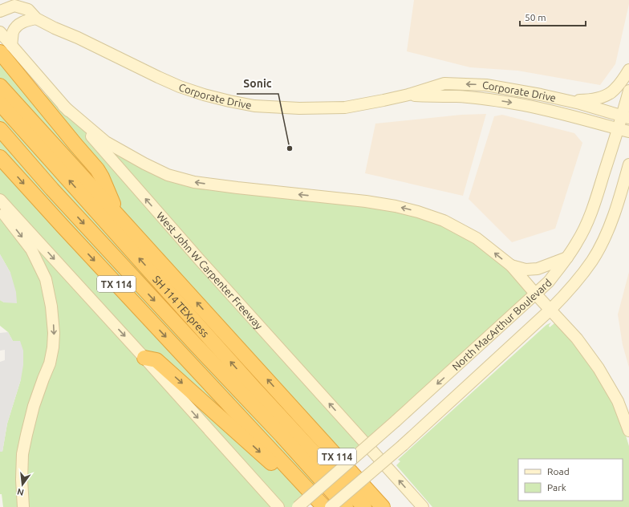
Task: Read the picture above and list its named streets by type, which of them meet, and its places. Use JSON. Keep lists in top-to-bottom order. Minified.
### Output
{"streets":{"highway":["TX 114","SH 114 TEXpress"],"main road":["Corporate Drive","West John W Carpenter Freeway","North MacArthur Boulevard"]},"crossings":[["Corporate Drive","North MacArthur Boulevard"]],"one_way":["West John W Carpenter Freeway"],"places":["Sonic"],"legend":["Road","Park"],"scale_bar":"50 m","north":"bottom"}
